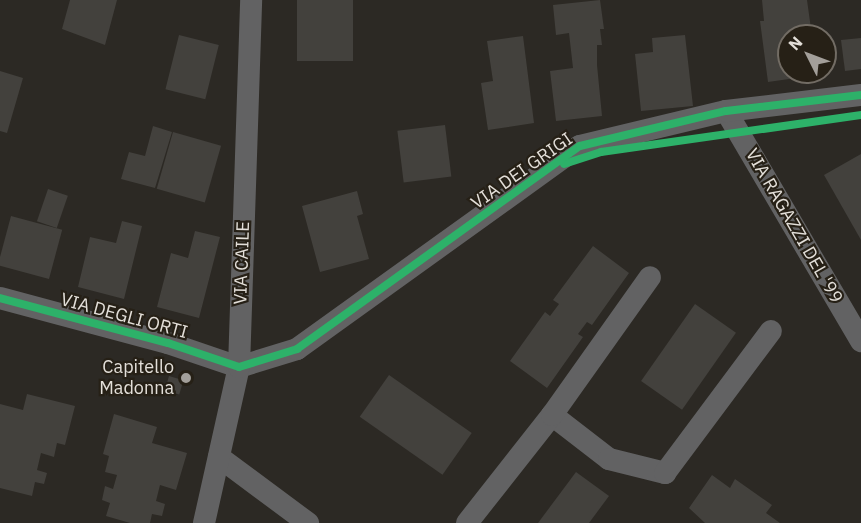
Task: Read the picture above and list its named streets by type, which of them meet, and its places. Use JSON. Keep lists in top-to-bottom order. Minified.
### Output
{"streets":{"street":["VIA DEI GRIGI","VIA RAGAZZI DEL '99","VIA CAILE","VIA DEGLI ORTI"]},"crossings":[["VIA DEI GRIGI","VIA RAGAZZI DEL '99"],["VIA DEI GRIGI","VIA CAILE"],["VIA DEI GRIGI","VIA DEGLI ORTI"],["VIA CAILE","VIA DEGLI ORTI"]],"places":["Capitello Madonna"],"north":"top left"}
